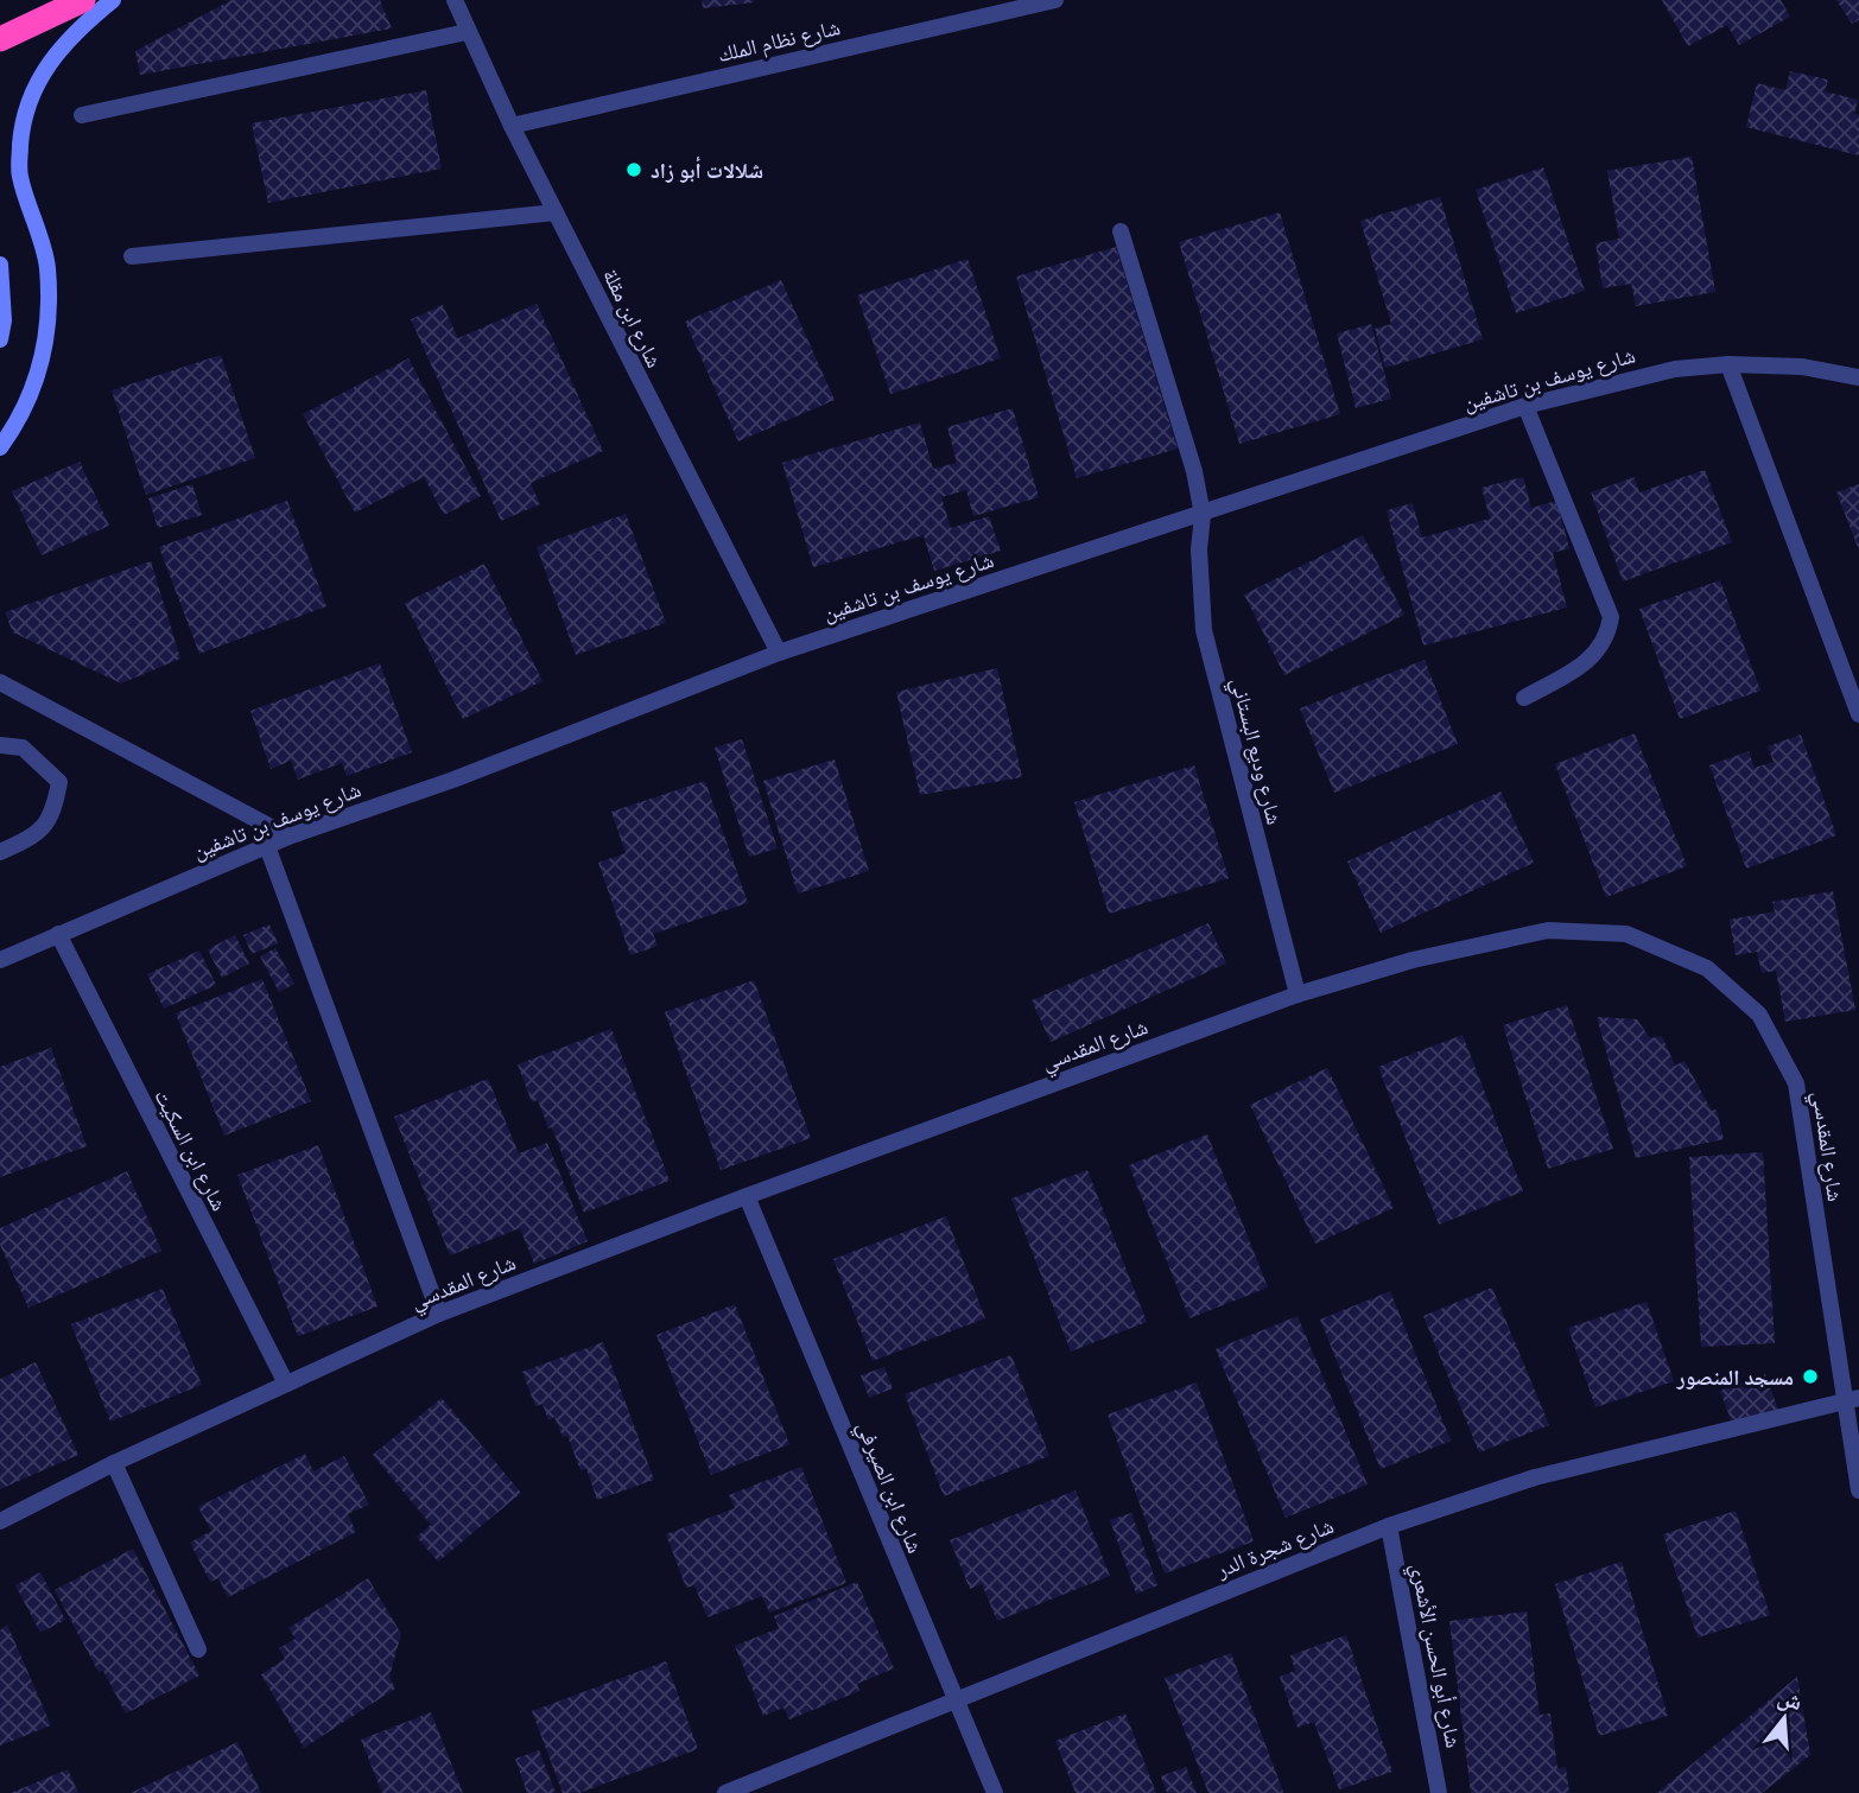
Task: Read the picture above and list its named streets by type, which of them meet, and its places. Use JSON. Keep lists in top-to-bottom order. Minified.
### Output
{"streets":{"street":["شارع نظام الملك","شارع ابن مقلة","شارع يوسف بن تاشفين","شارع وديع البستاني","شارع المقدسي","شارع ابن السكيت","شارع ابن الصيرفي","شارع شجرة الدر","شارع أبو الحسن الأشعري"]},"crossings":[["شارع نظام الملك","شارع ابن مقلة"],["شارع ابن مقلة","شارع يوسف بن تاشفين"],["شارع يوسف بن تاشفين","شارع وديع البستاني"],["شارع يوسف بن تاشفين","شارع ابن السكيت"],["شارع وديع البستاني","شارع المقدسي"],["شارع المقدسي","شارع ابن السكيت"],["شارع المقدسي","شارع ابن الصيرفي"],["شارع المقدسي","شارع شجرة الدر"],["شارع ابن الصيرفي","شارع شجرة الدر"],["شارع شجرة الدر","شارع أبو الحسن الأشعري"]],"places":["شلالات أبو زاد","مسجد المنصور"],"north":"top"}
